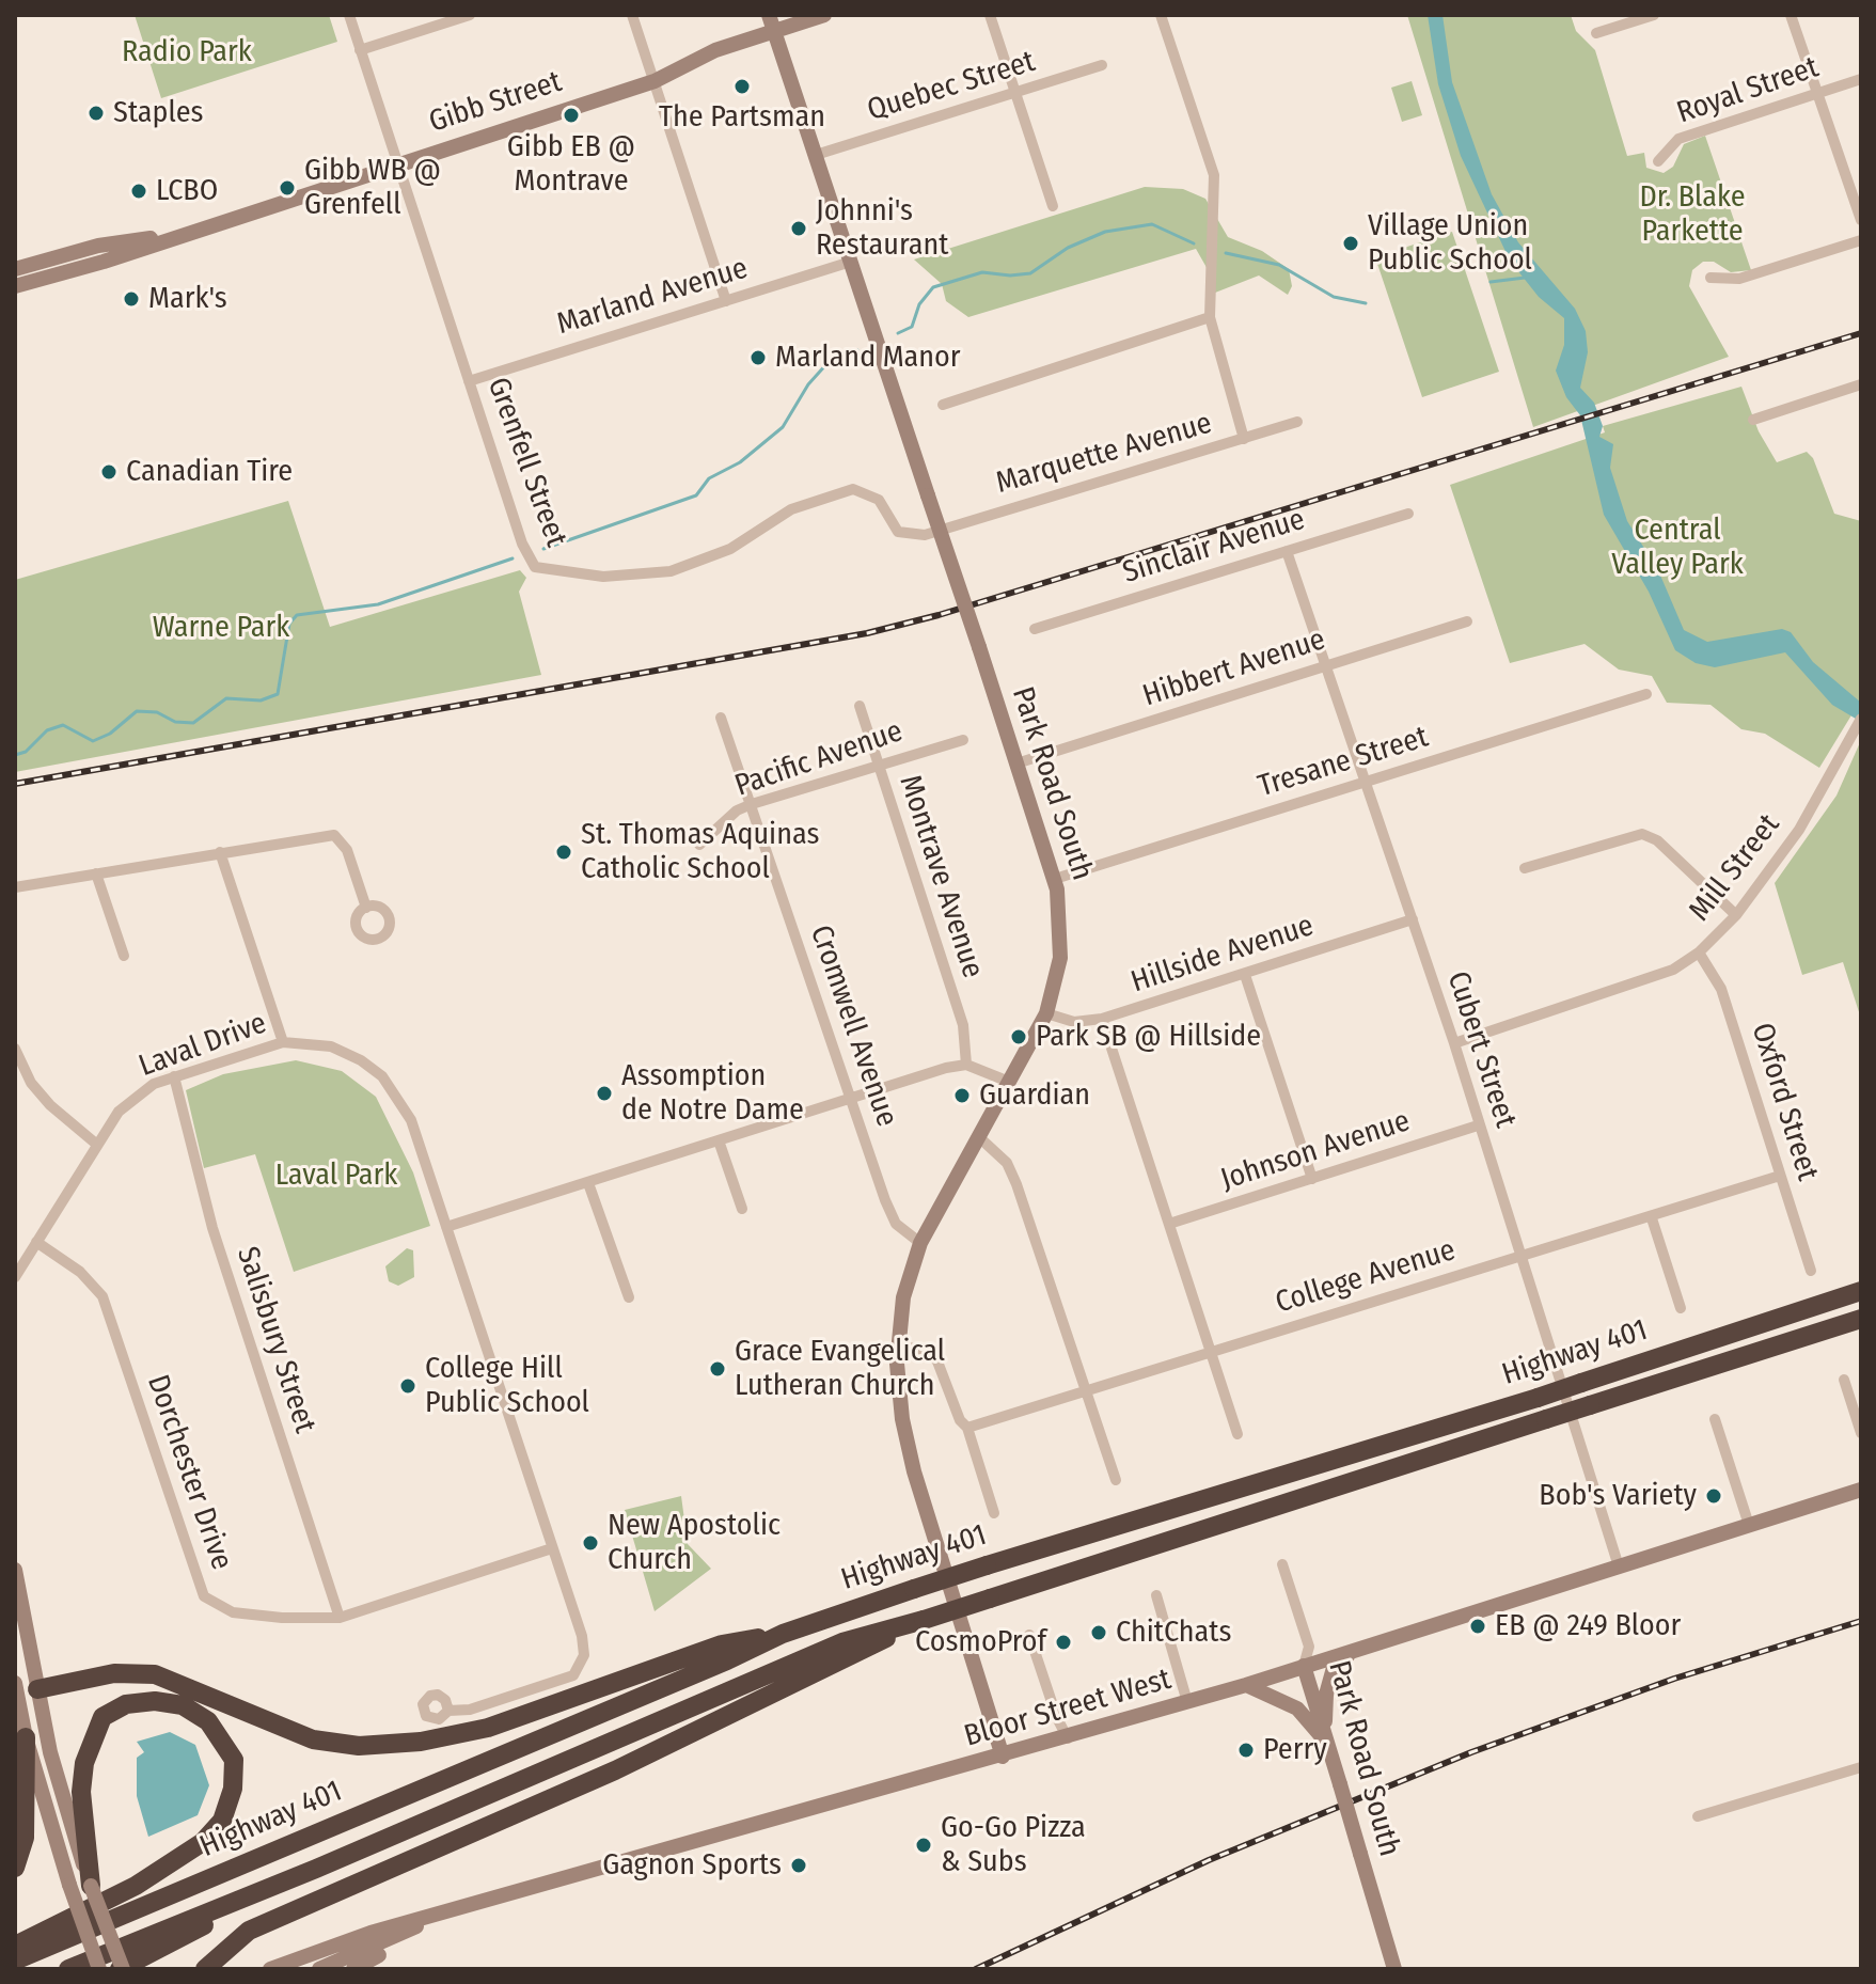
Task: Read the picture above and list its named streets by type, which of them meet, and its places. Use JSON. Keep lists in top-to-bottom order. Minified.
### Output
{"streets":{"highway":["Highway 401"],"main road":["Gibb Street","Park Road South","Bloor Street West"],"street":["Quebec Street","Royal Street","Marland Avenue","Marquette Avenue","Grenfell Street","Sinclair Avenue","Hibbert Avenue","Pacific Avenue","Tresane Street","Mill Street","Montrave Avenue","Hillside Avenue","Cromwell Avenue","Laval Drive","Cubert Street","Oxford Street","Johnson Avenue","College Avenue","Salisbury Street","Dorchester Drive"]},"crossings":[["Quebec Street","Park Road South"],["Gibb Street","Grenfell Street"],["Gibb Street","Park Road South"],["Marland Avenue","Grenfell Street"],["Marland Avenue","Park Road South"],["Marquette Avenue","Grenfell Street"],["Sinclair Avenue","Cubert Street"],["Hibbert Avenue","Park Road South"],["Hibbert Avenue","Cubert Street"],["Pacific Avenue","Montrave Avenue"],["Pacific Avenue","Cromwell Avenue"],["Tresane Street","Park Road South"],["Tresane Street","Cubert Street"],["Park Road South","Hillside Avenue"],["Park Road South","Cromwell Avenue"],["Park Road South","Bloor Street West"],["Mill Street","Cubert Street"],["Mill Street","Oxford Street"],["Hillside Avenue","Cubert Street"],["Laval Drive","Salisbury Street"],["Laval Drive","Dorchester Drive"],["Cubert Street","Johnson Avenue"],["Cubert Street","College Avenue"],["Cubert Street","Bloor Street West"],["Oxford Street","College Avenue"],["Salisbury Street","Dorchester Drive"]],"parks":["Radio Park","Dr. Blake Parkette","Central Valley Park","Warne Park","Laval Park"],"places":["The Partsman","Staples","Gibb EB @ Montrave","Gibb WB @ Grenfell","LCBO","Johnni's Restaurant","Village Union Public School","Mark's","Marland Manor","Canadian Tire","St. Thomas Aquinas Catholic School","Park SB @ Hillside","Assomption de Notre Dame","Guardian","Grace Evangelical Lutheran Church","College Hill Public School","Bob's Variety","New Apostolic Church","EB @ 249 Bloor","ChitChats","CosmoProf","Perry","Go-Go Pizza & Subs","Gagnon Sports"]}
